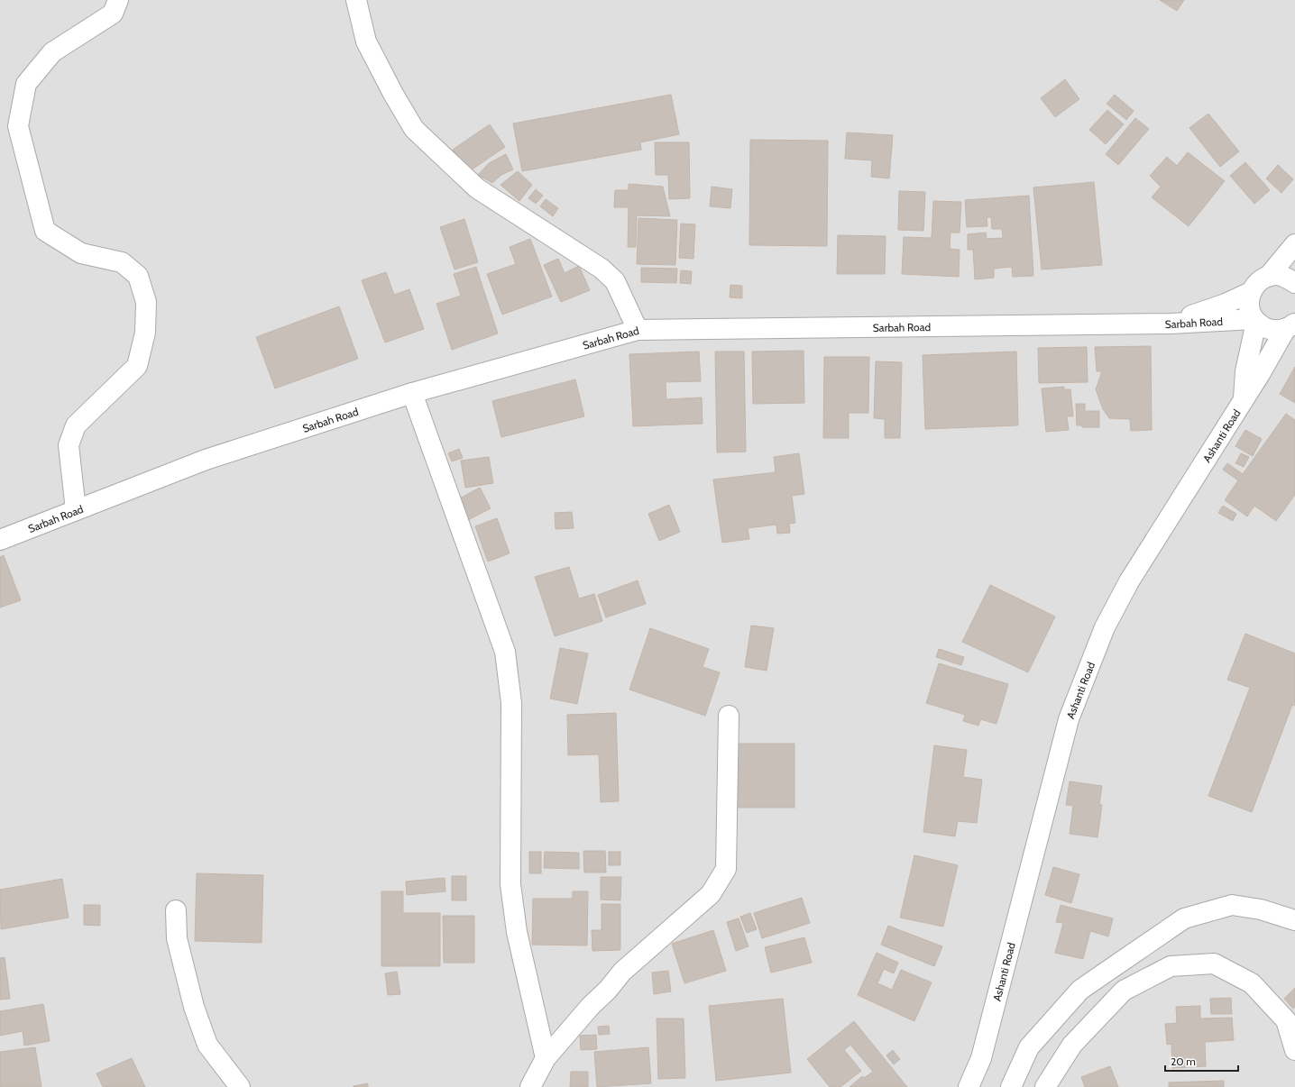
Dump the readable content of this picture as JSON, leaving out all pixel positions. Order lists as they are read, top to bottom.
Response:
{
  "streets": {
    "street": ["Sarbah Road", "Ashanti Road"]
  },
  "crossings": [
    ["Sarbah Road", "Ashanti Road"]
  ],
  "scale_bar": "20 m"
}
